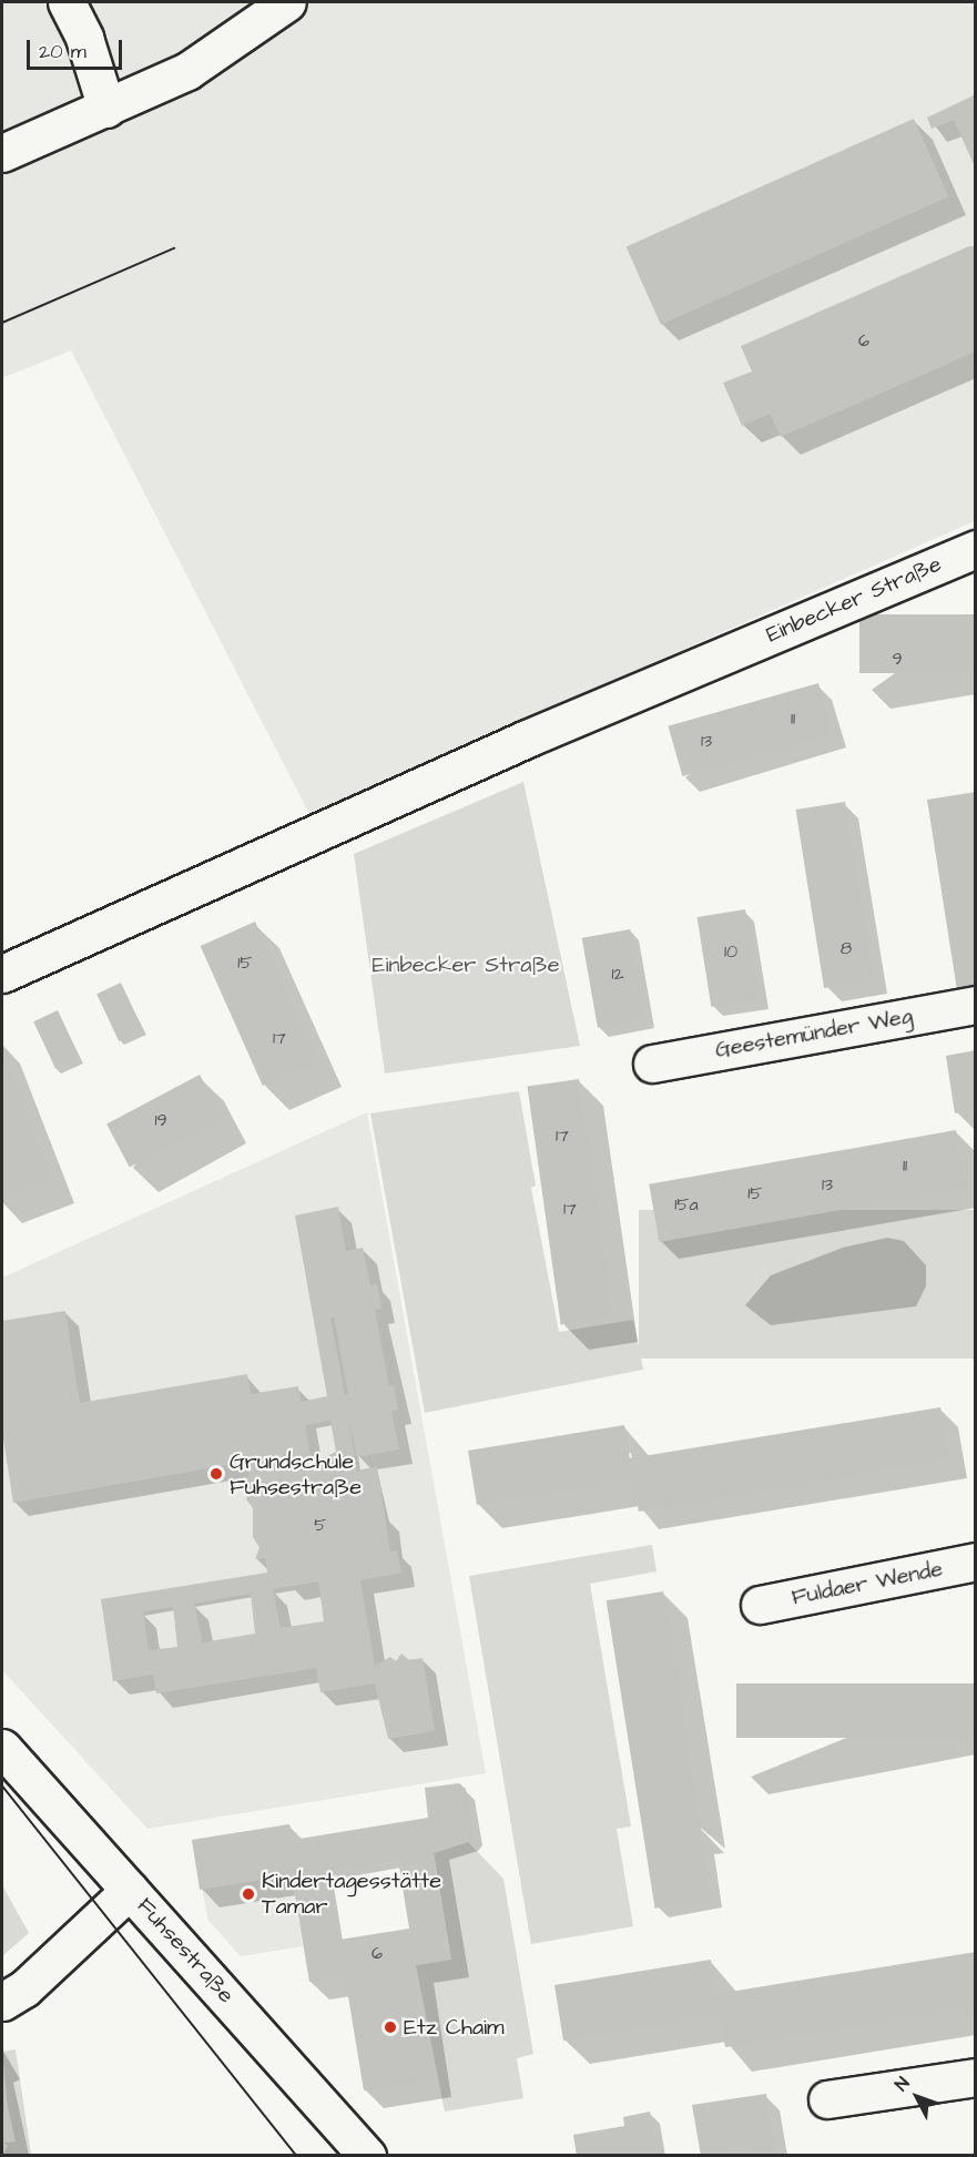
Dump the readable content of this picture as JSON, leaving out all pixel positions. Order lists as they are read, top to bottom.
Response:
{
  "streets": {
    "street": [
      "Einbecker Straße",
      "Geestemünder Weg",
      "Fuldaer Wende",
      "Fuhsestraße"
    ]
  },
  "parks": ["Einbecker Straße"],
  "places": ["Grundschule Fuhsestraße", "Kindertagesstätte Tamar", "Etz Chaim"],
  "house_numbers": [
    "6",
    "9",
    "11",
    "13",
    "8",
    "10",
    "15",
    "12",
    "17",
    "19",
    "17",
    "11",
    "13",
    "15",
    "15a",
    "17",
    "5",
    "6"
  ],
  "scale_bar": "20 m",
  "north": "top left"
}
